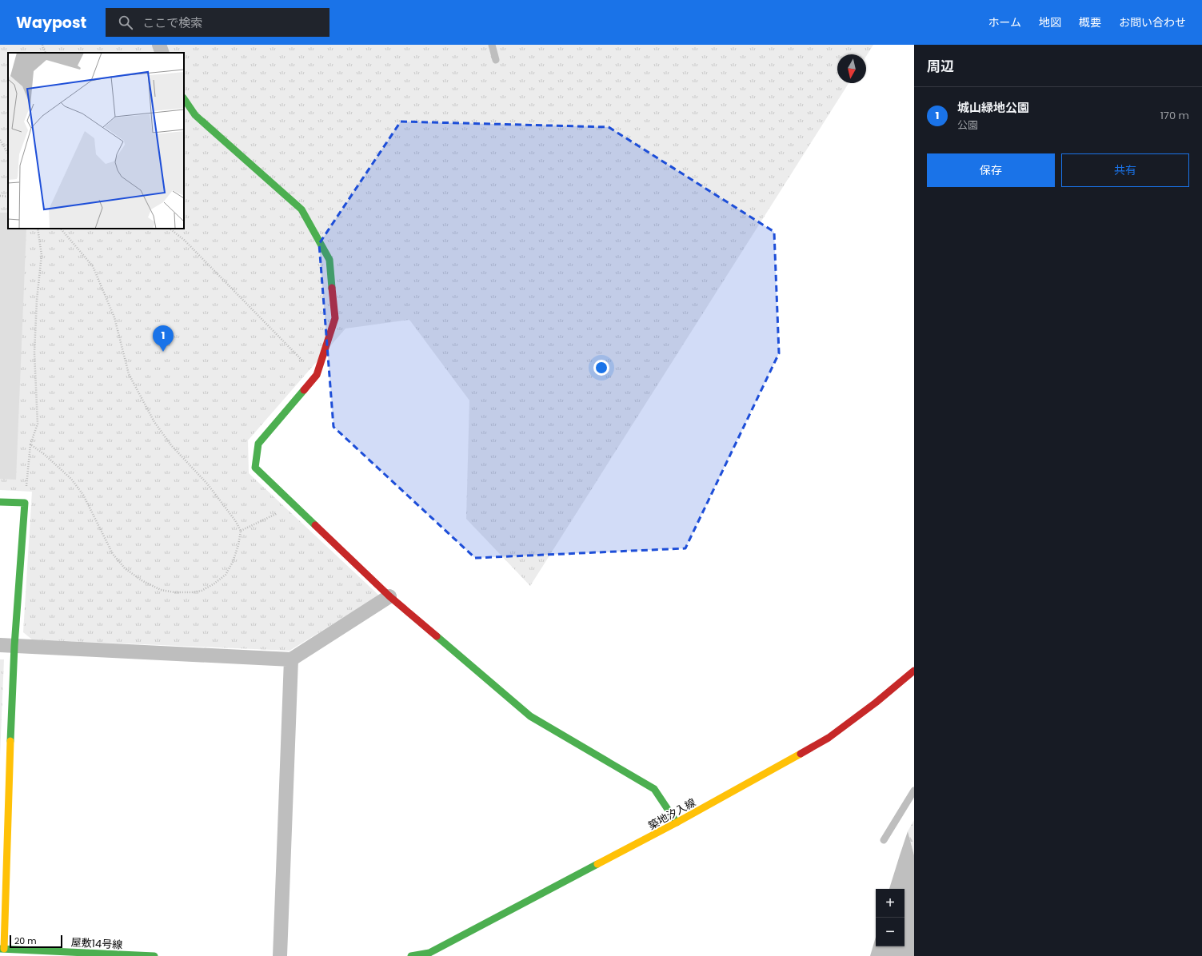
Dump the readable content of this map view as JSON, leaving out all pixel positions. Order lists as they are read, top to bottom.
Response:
{
  "streets": {
    "street": ["築地汐入線", "屋敷14号線"]
  },
  "scale_bar": "20 m",
  "north": "bottom",
  "page": {
    "header": "Waypost",
    "search": "ここで検索",
    "nav": [
      "ホーム",
      "地図",
      "概要",
      "お問い合わせ"
    ],
    "heading": "周辺",
    "list": [
      {
        "mark": "1",
        "name": "城山緑地公園",
        "note": "公園",
        "value": "170 m"
      }
    ],
    "buttons": ["保存", "共有"],
    "pins": "1",
    "map_buttons": ["+", "−"],
    "scale": "20 m"
  }
}
